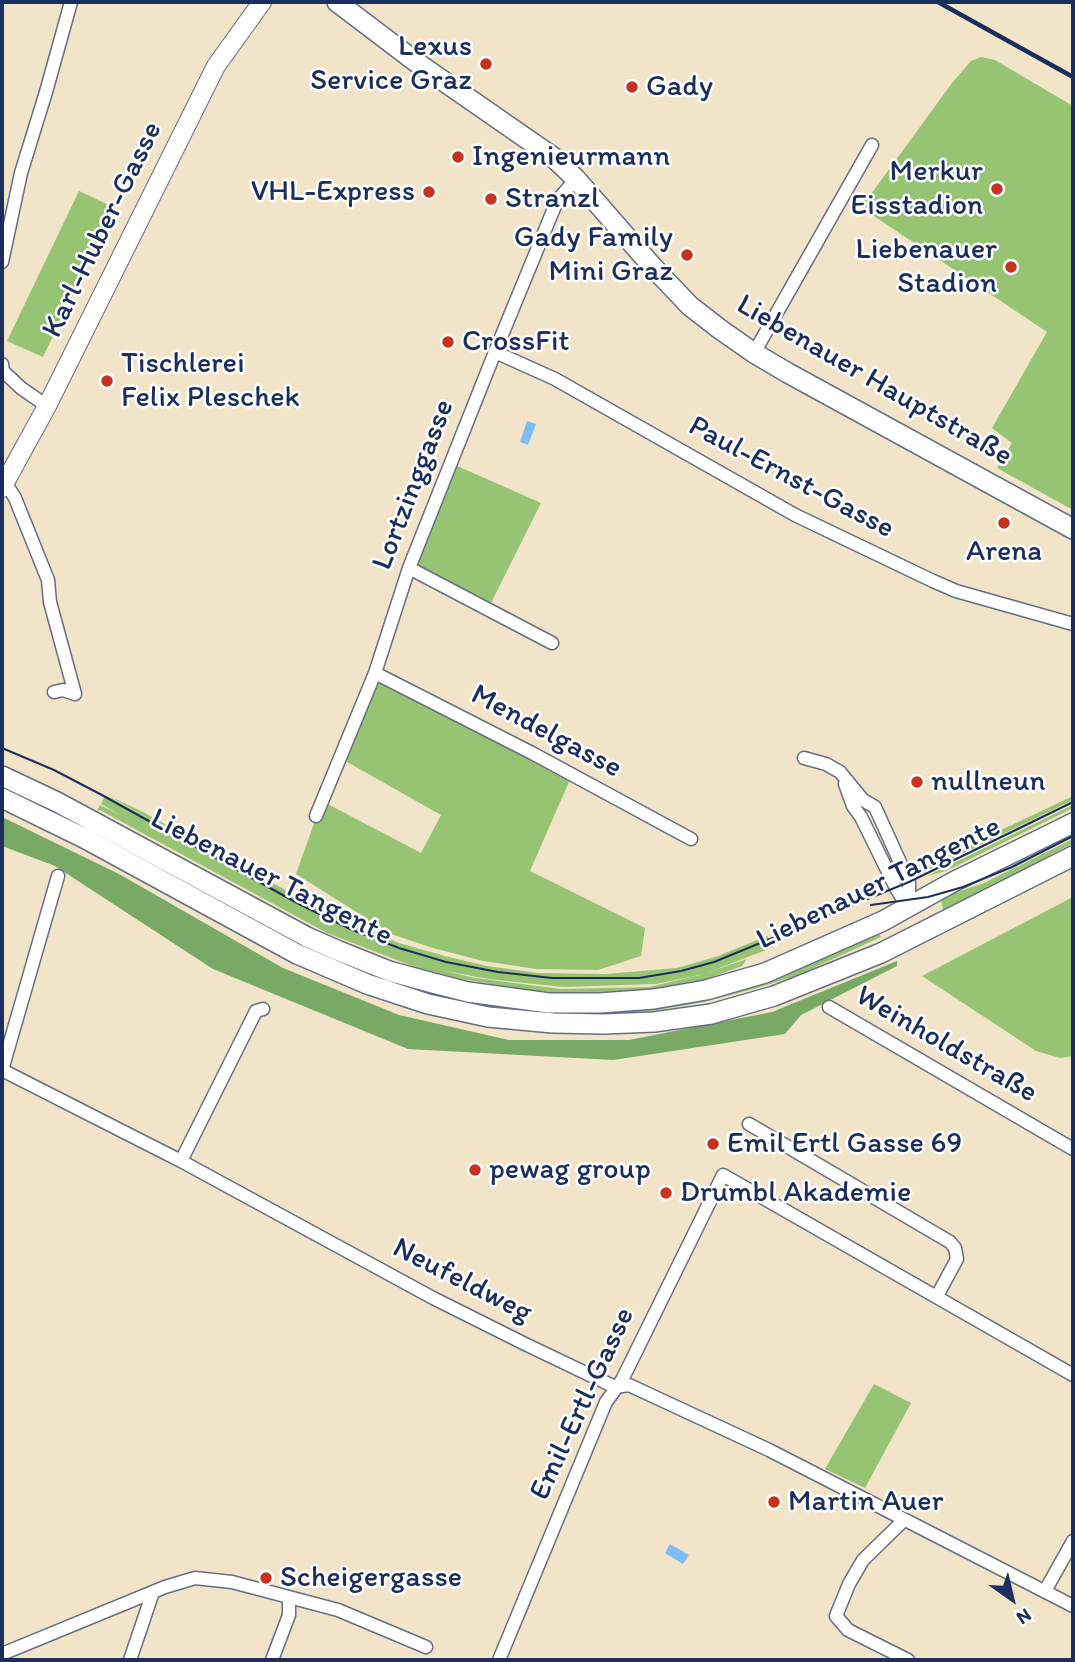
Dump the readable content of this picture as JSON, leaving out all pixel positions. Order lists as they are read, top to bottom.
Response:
{
  "streets": {
    "main road": ["Karl-Huber-Gasse", "Liebenauer Hauptstraße", "Liebenauer Tangente"],
    "street": [
      "Paul-Ernst-Gasse",
      "Lortzinggasse",
      "Mendelgasse",
      "Weinholdstraße",
      "Neufeldweg",
      "Emil-Ertl-Gasse"
    ]
  },
  "crossings": [
    ["Liebenauer Hauptstraße", "Lortzinggasse"],
    ["Paul-Ernst-Gasse", "Lortzinggasse"],
    ["Lortzinggasse", "Mendelgasse"],
    ["Neufeldweg", "Emil-Ertl-Gasse"]
  ],
  "places": [
    "Lexus Service Graz",
    "Gady",
    "Ingenieurmann",
    "Merkur Eisstadion",
    "VHL-Express",
    "Stranzl",
    "Gady Family Mini Graz",
    "Liebenauer Stadion",
    "CrossFit",
    "Tischlerei Felix Pleschek",
    "Arena",
    "nullneun",
    "Emil Ertl Gasse 69",
    "pewag group",
    "Drumbl Akademie",
    "Martin Auer",
    "Scheigergasse"
  ],
  "north": "bottom right"
}
